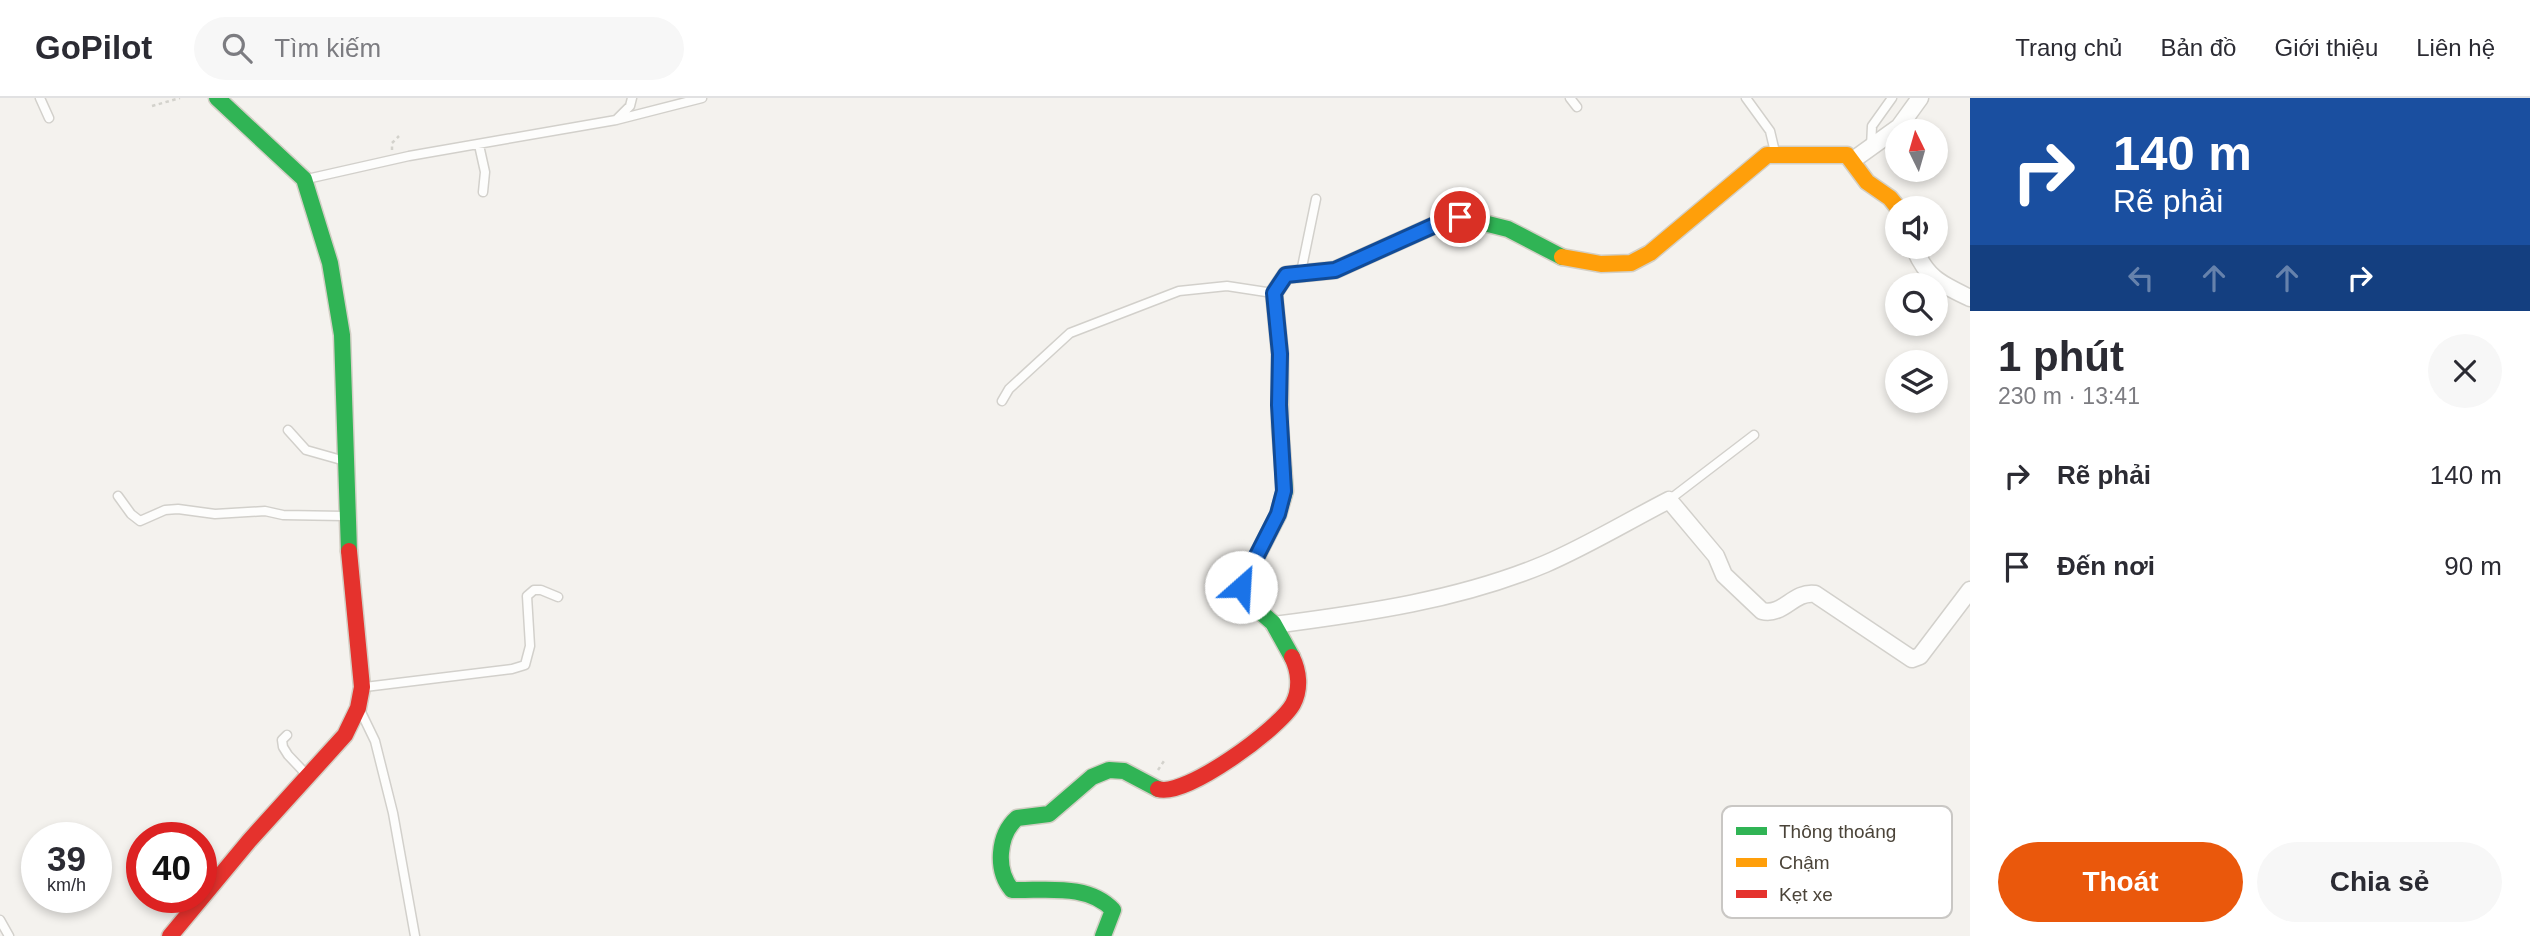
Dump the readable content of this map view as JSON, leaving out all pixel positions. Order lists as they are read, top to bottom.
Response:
{
  "legend": ["Thông thoáng", "Chậm", "Kẹt xe"],
  "north": "top",
  "page": {
    "header": "GoPilot",
    "search": "Tìm kiếm",
    "nav": [
      "Trang chủ",
      "Bản đồ",
      "Giới thiệu",
      "Liên hệ"
    ],
    "turn": ["140 m", "Rẽ phải"],
    "heading": ["1 phút", "230 m · 13:41"],
    "list": [
      {
        "name": "Rẽ phải",
        "value": "140 m"
      },
      {
        "name": "Đến nơi",
        "value": "90 m"
      }
    ],
    "speed": "39 km/h",
    "limit": "40",
    "buttons": ["Thoát", "Chia sẻ"]
  }
}
